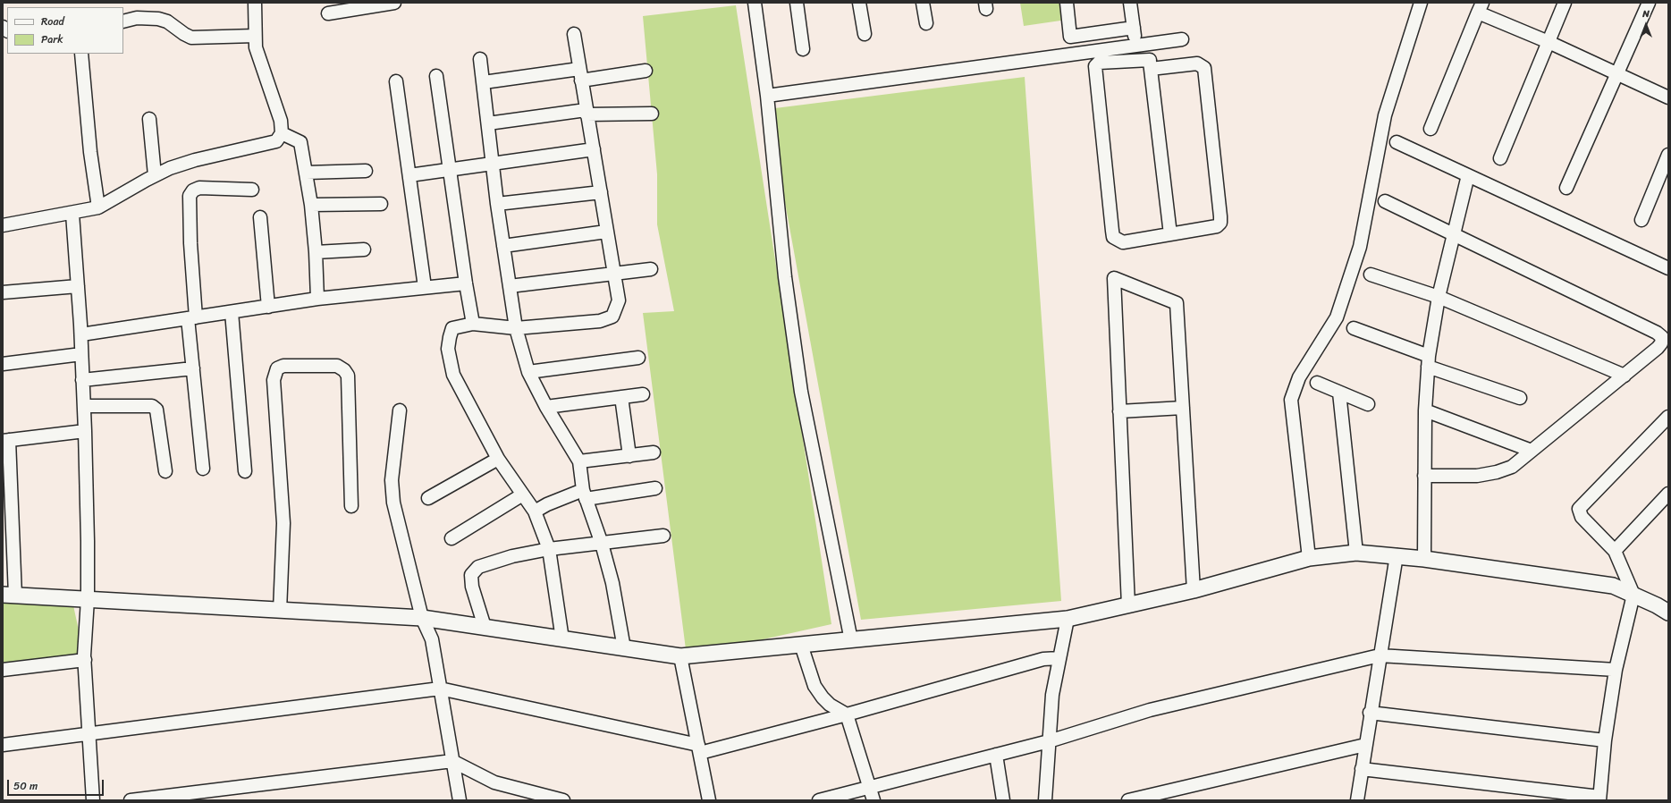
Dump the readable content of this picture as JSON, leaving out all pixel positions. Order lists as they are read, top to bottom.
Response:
{
  "legend": ["Road", "Park"],
  "scale_bar": "50 m",
  "north": "top"
}
